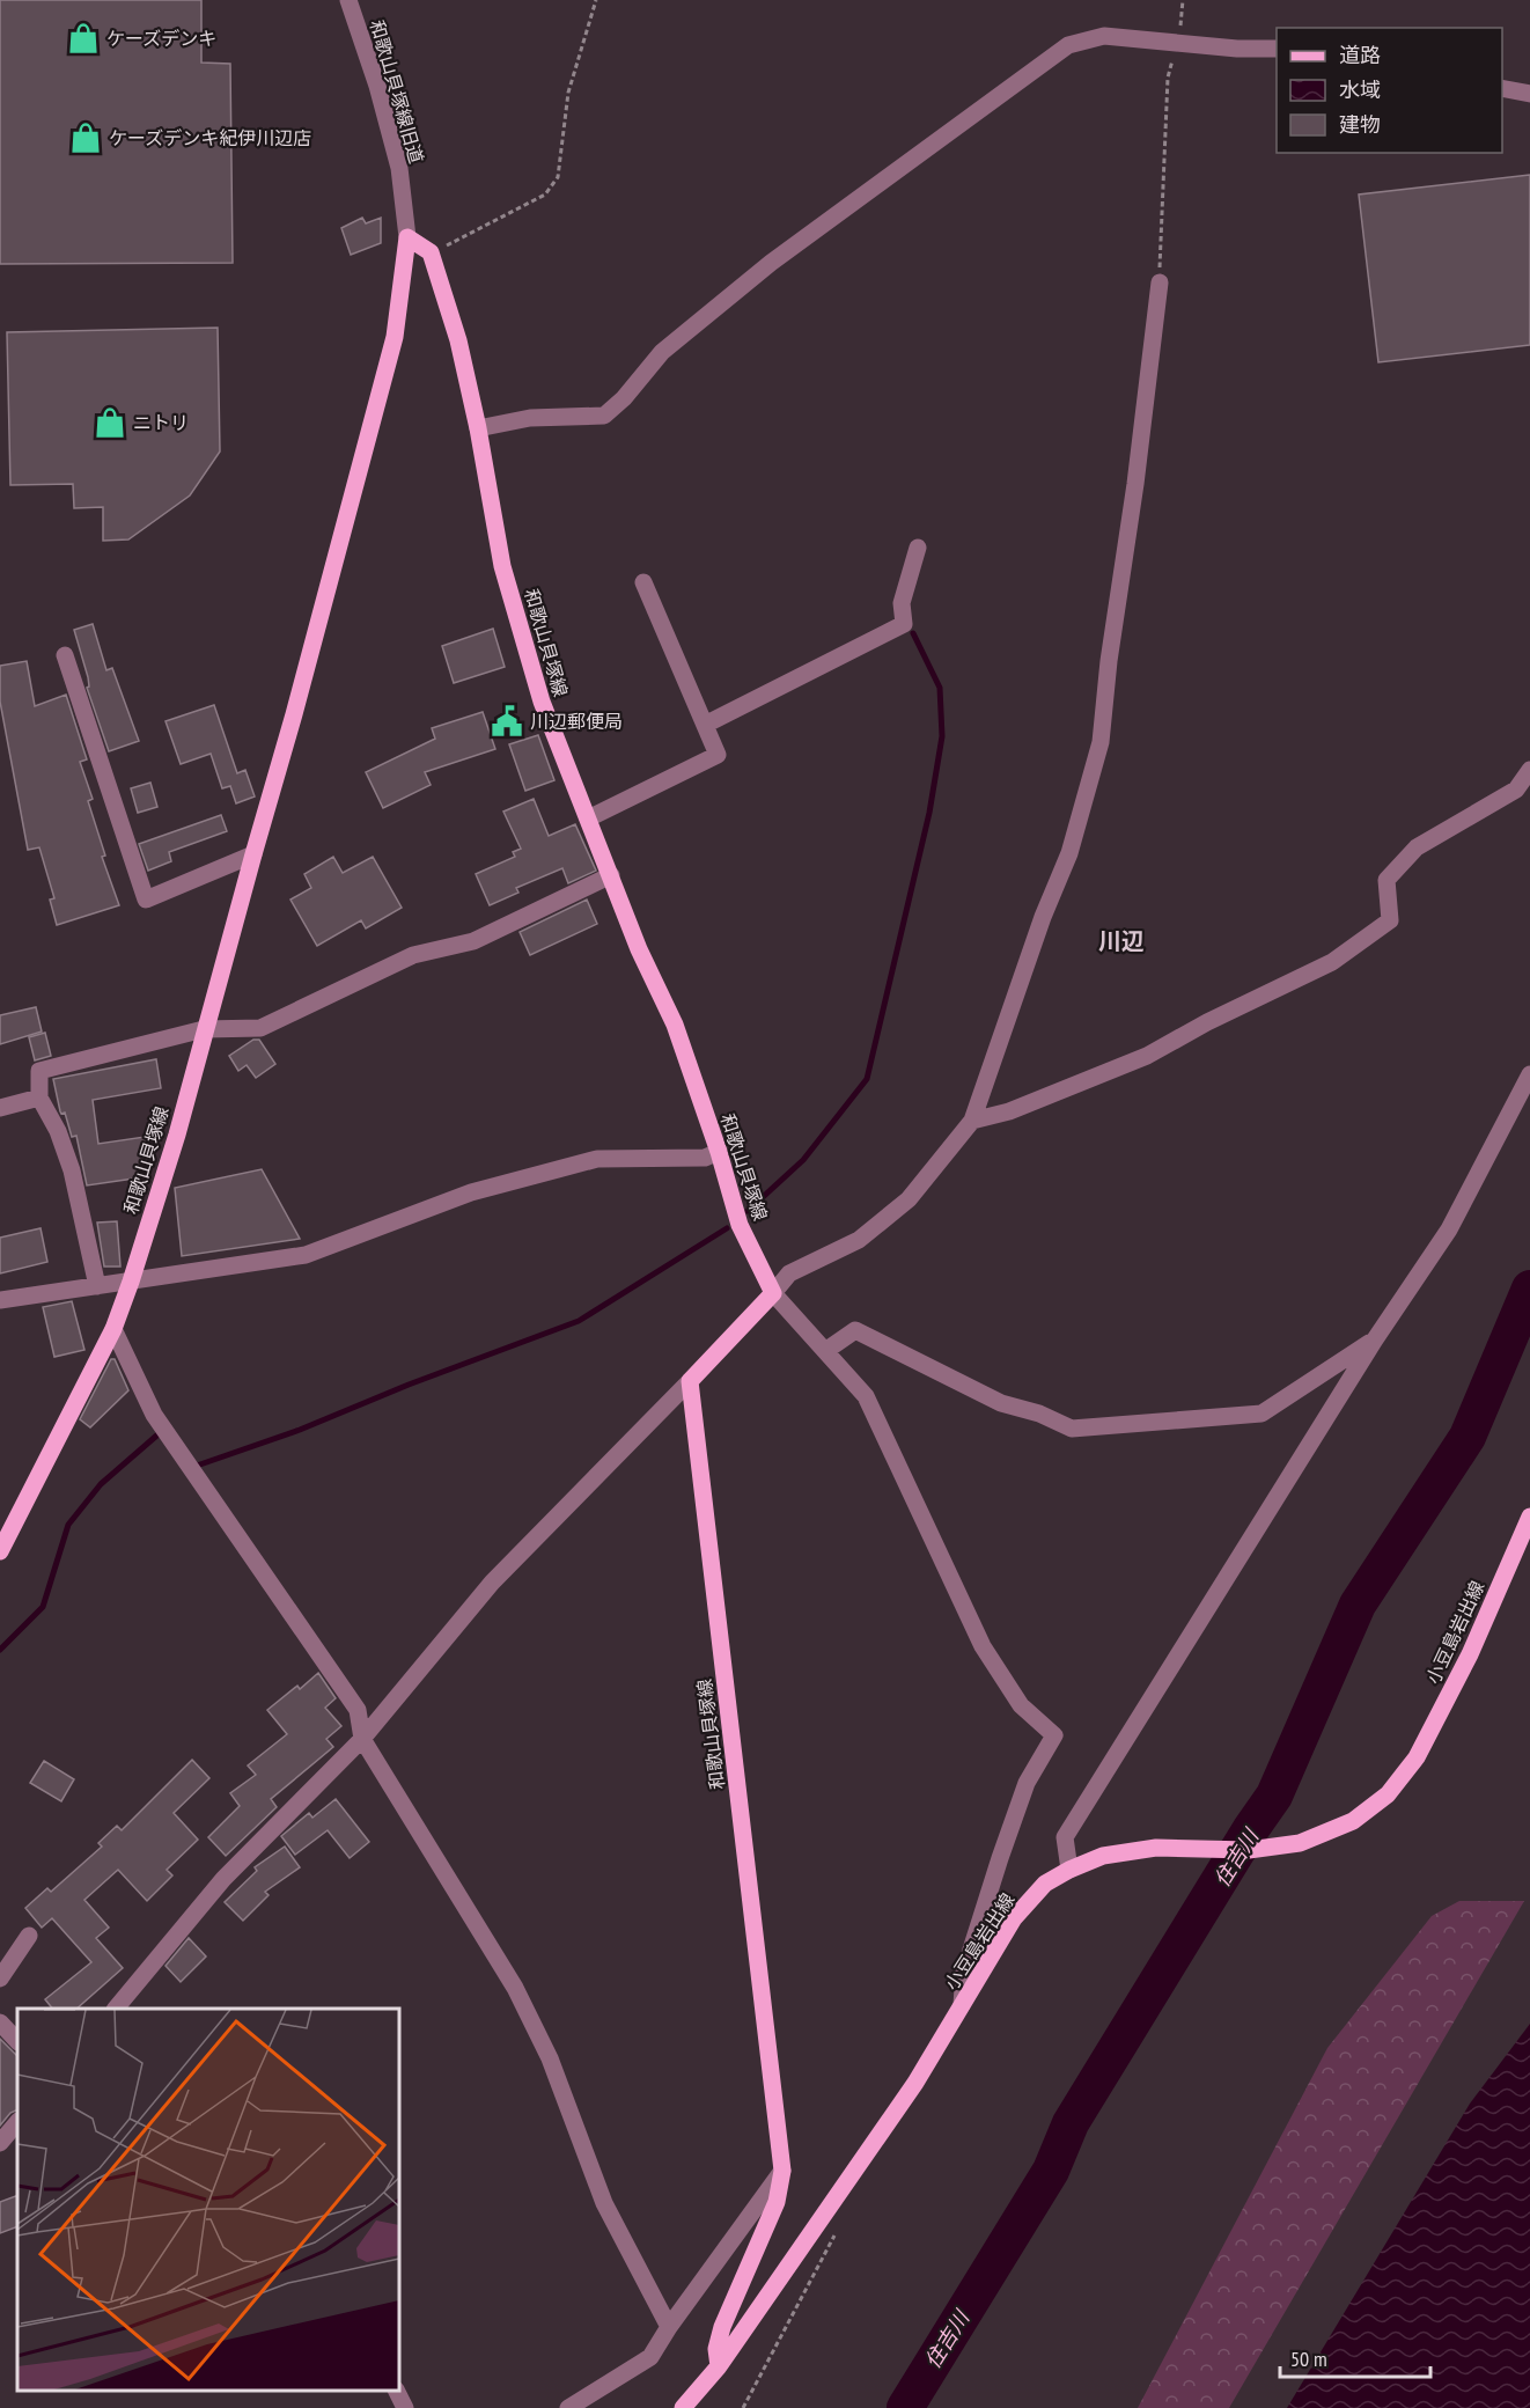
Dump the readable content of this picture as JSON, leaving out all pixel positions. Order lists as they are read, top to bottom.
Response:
{
  "streets": {
    "main road": ["和歌山貝塚線", "小豆島岩出線"],
    "street": ["和歌山貝塚線旧道"]
  },
  "crossings": [
    ["和歌山貝塚線旧道", "和歌山貝塚線"],
    ["和歌山貝塚線", "小豆島岩出線"]
  ],
  "districts": ["川辺"],
  "water": ["住吉川"],
  "places": {
    "shop": ["ケーズデンキ", "ケーズデンキ紀伊川辺店", "ニトリ"],
    "public building": ["川辺郵便局"]
  },
  "legend": ["道路", "水域", "建物"],
  "scale_bar": "50 m"
}
